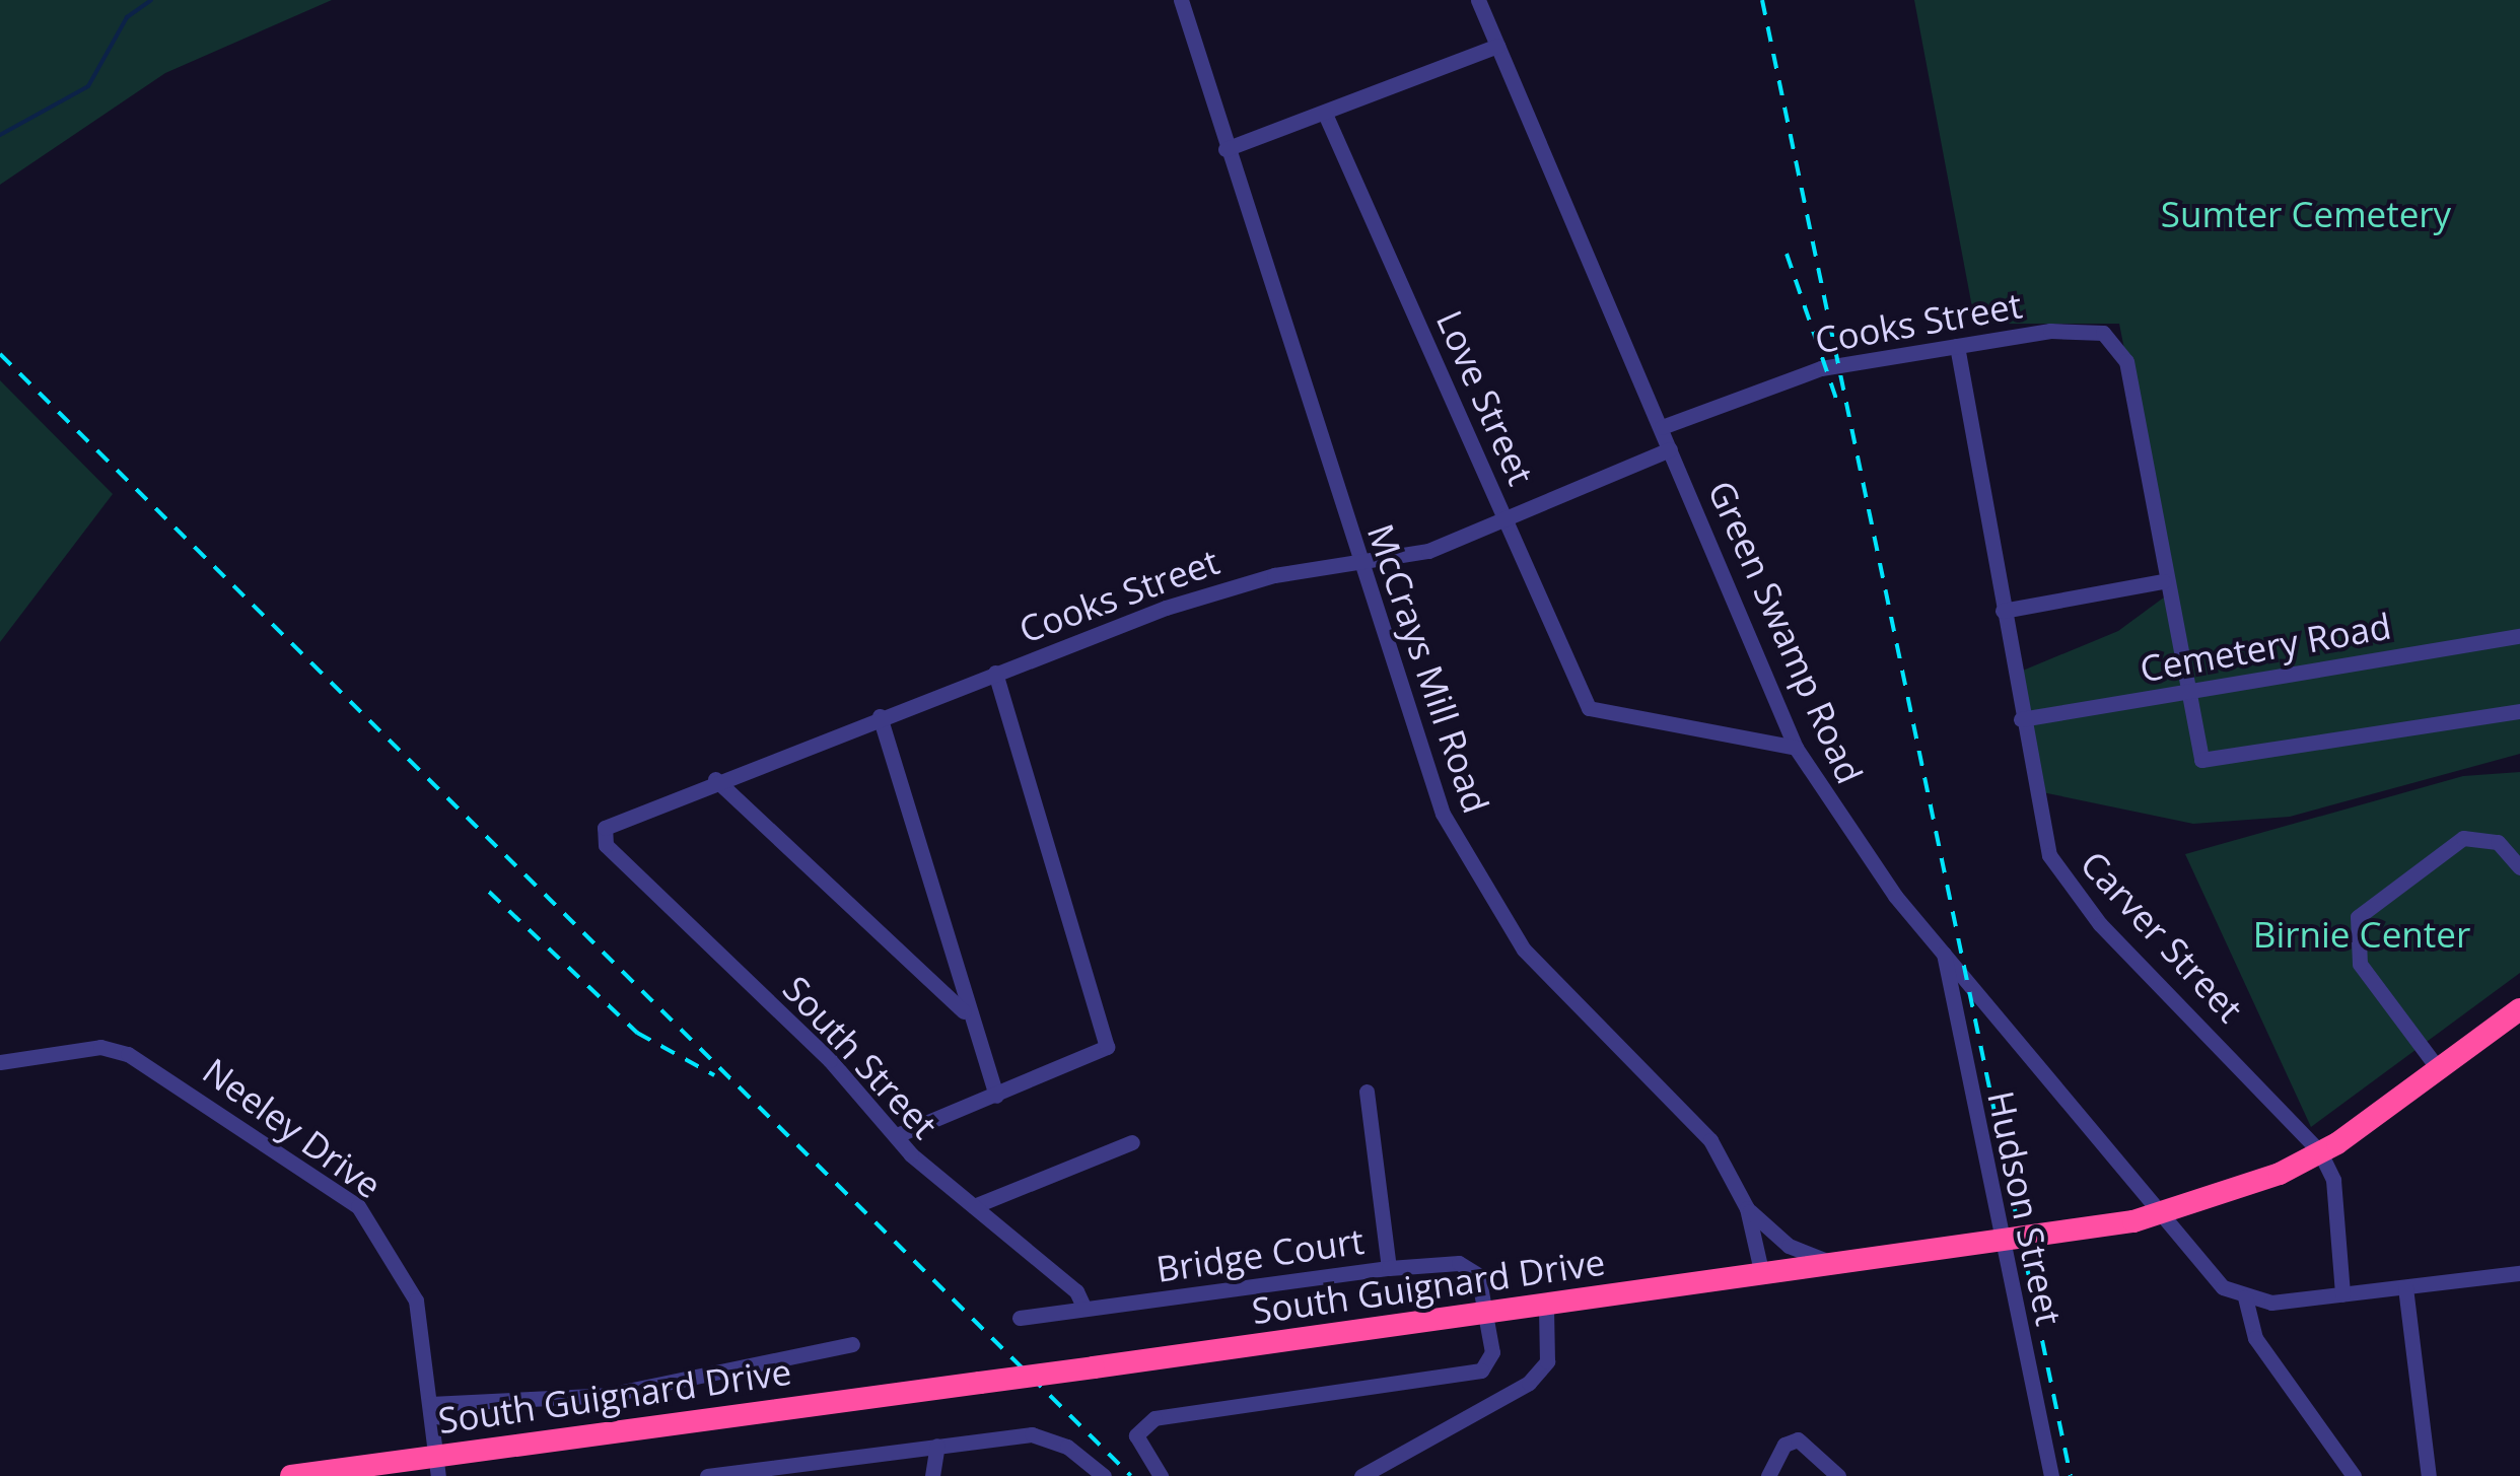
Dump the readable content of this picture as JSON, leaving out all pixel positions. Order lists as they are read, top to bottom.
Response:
{
  "streets": {
    "highway": ["South Guignard Drive"],
    "street": [
      "Cooks Street",
      "Love Street",
      "Green Swamp Road",
      "Cemetery Road",
      "McCrays Mill Road",
      "Carver Street",
      "South Street",
      "Neeley Drive",
      "Hudson Street",
      "Bridge Court"
    ]
  },
  "crossings": [
    ["Cooks Street", "Love Street"],
    ["Cooks Street", "Green Swamp Road"],
    ["Cooks Street", "McCrays Mill Road"],
    ["Cooks Street", "Carver Street"],
    ["Cooks Street", "South Street"],
    ["Love Street", "Green Swamp Road"],
    ["Green Swamp Road", "Hudson Street"],
    ["Green Swamp Road", "South Guignard Drive"],
    ["Cemetery Road", "Carver Street"],
    ["McCrays Mill Road", "South Guignard Drive"],
    ["Carver Street", "South Guignard Drive"],
    ["South Street", "Bridge Court"],
    ["Neeley Drive", "South Guignard Drive"],
    ["Hudson Street", "South Guignard Drive"]
  ],
  "parks": ["Sumter Cemetery", "Birnie Center"]
}
